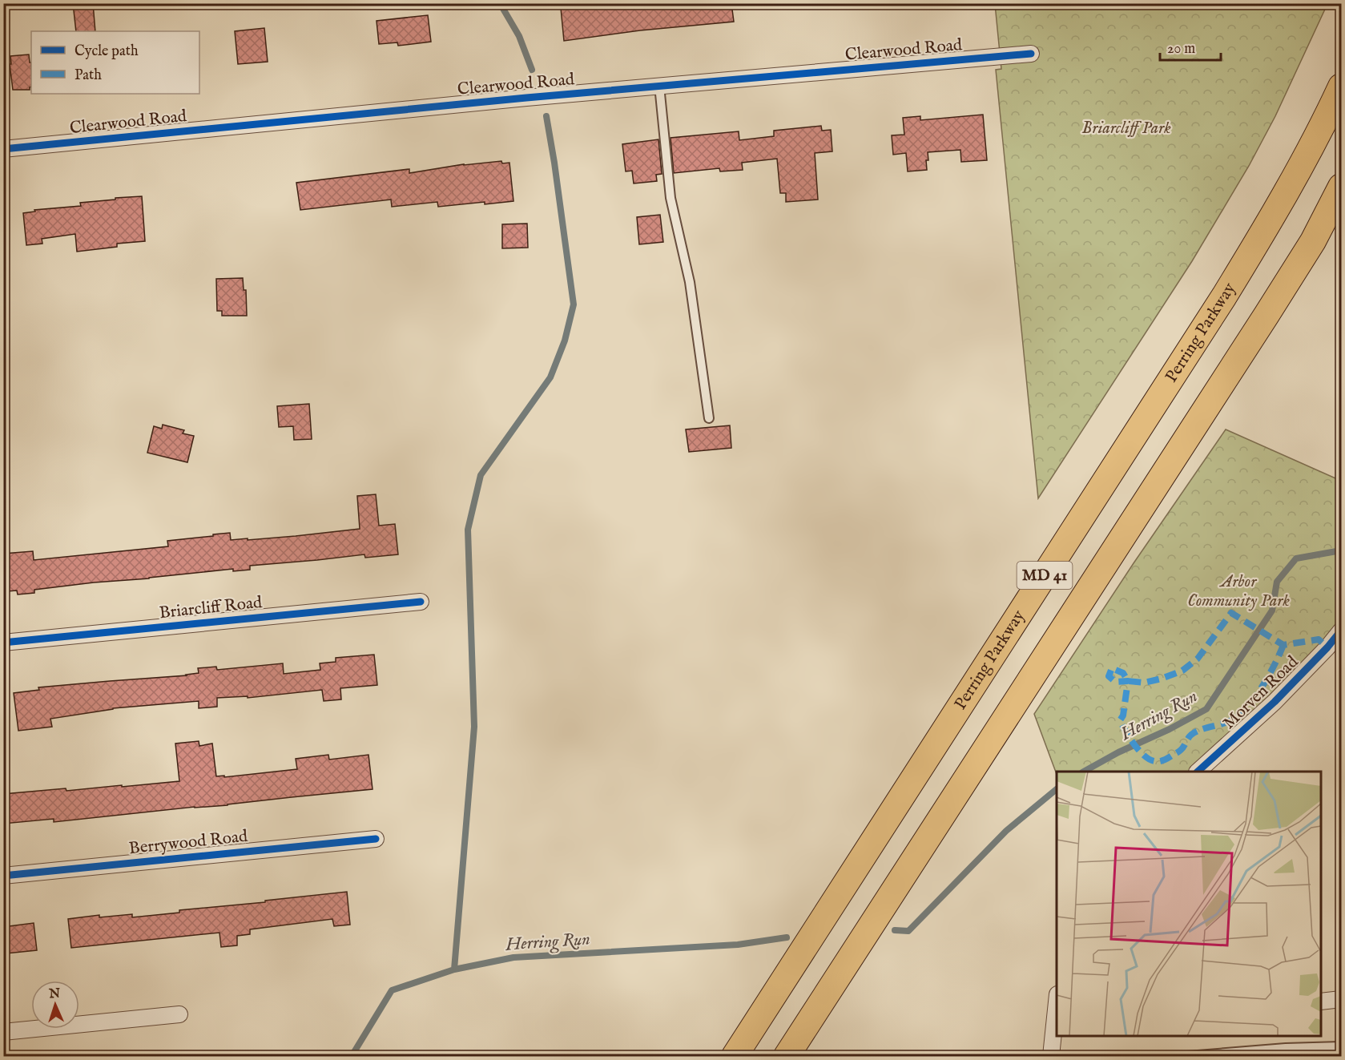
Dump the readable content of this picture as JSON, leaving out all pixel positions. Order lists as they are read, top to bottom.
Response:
{
  "streets": {
    "main road": ["Perring Parkway", "MD 41"],
    "street": [
      "Clearwood Road",
      "Briarcliff Road",
      "Morven Road",
      "Berrywood Road"
    ]
  },
  "water": ["Herring Run"],
  "parks": ["Briarcliff Park", "Arbor Community Park"],
  "legend": ["Cycle path", "Path"],
  "scale_bar": "20 m",
  "north": "top"
}
